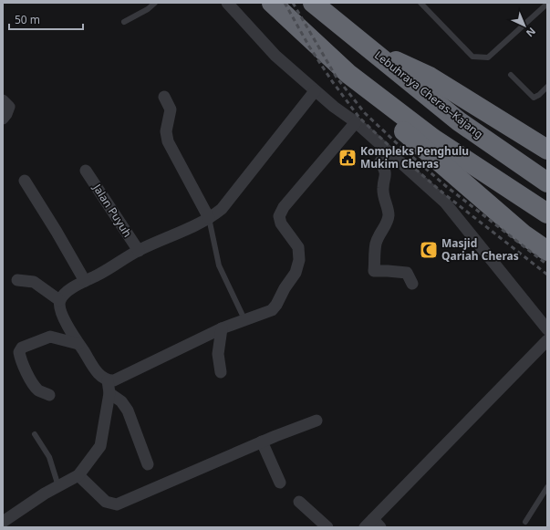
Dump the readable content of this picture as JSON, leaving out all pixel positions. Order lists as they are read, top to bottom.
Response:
{
  "streets": {
    "highway": ["Lebuhraya Cheras–Kajang"],
    "street": ["Jalan Puyuh"]
  },
  "places": {
    "public building": ["Kompleks Penghulu Mukim Cheras"],
    "mosque": ["Masjid Qariah Cheras"]
  },
  "scale_bar": "50 m",
  "north": "bottom right"
}
